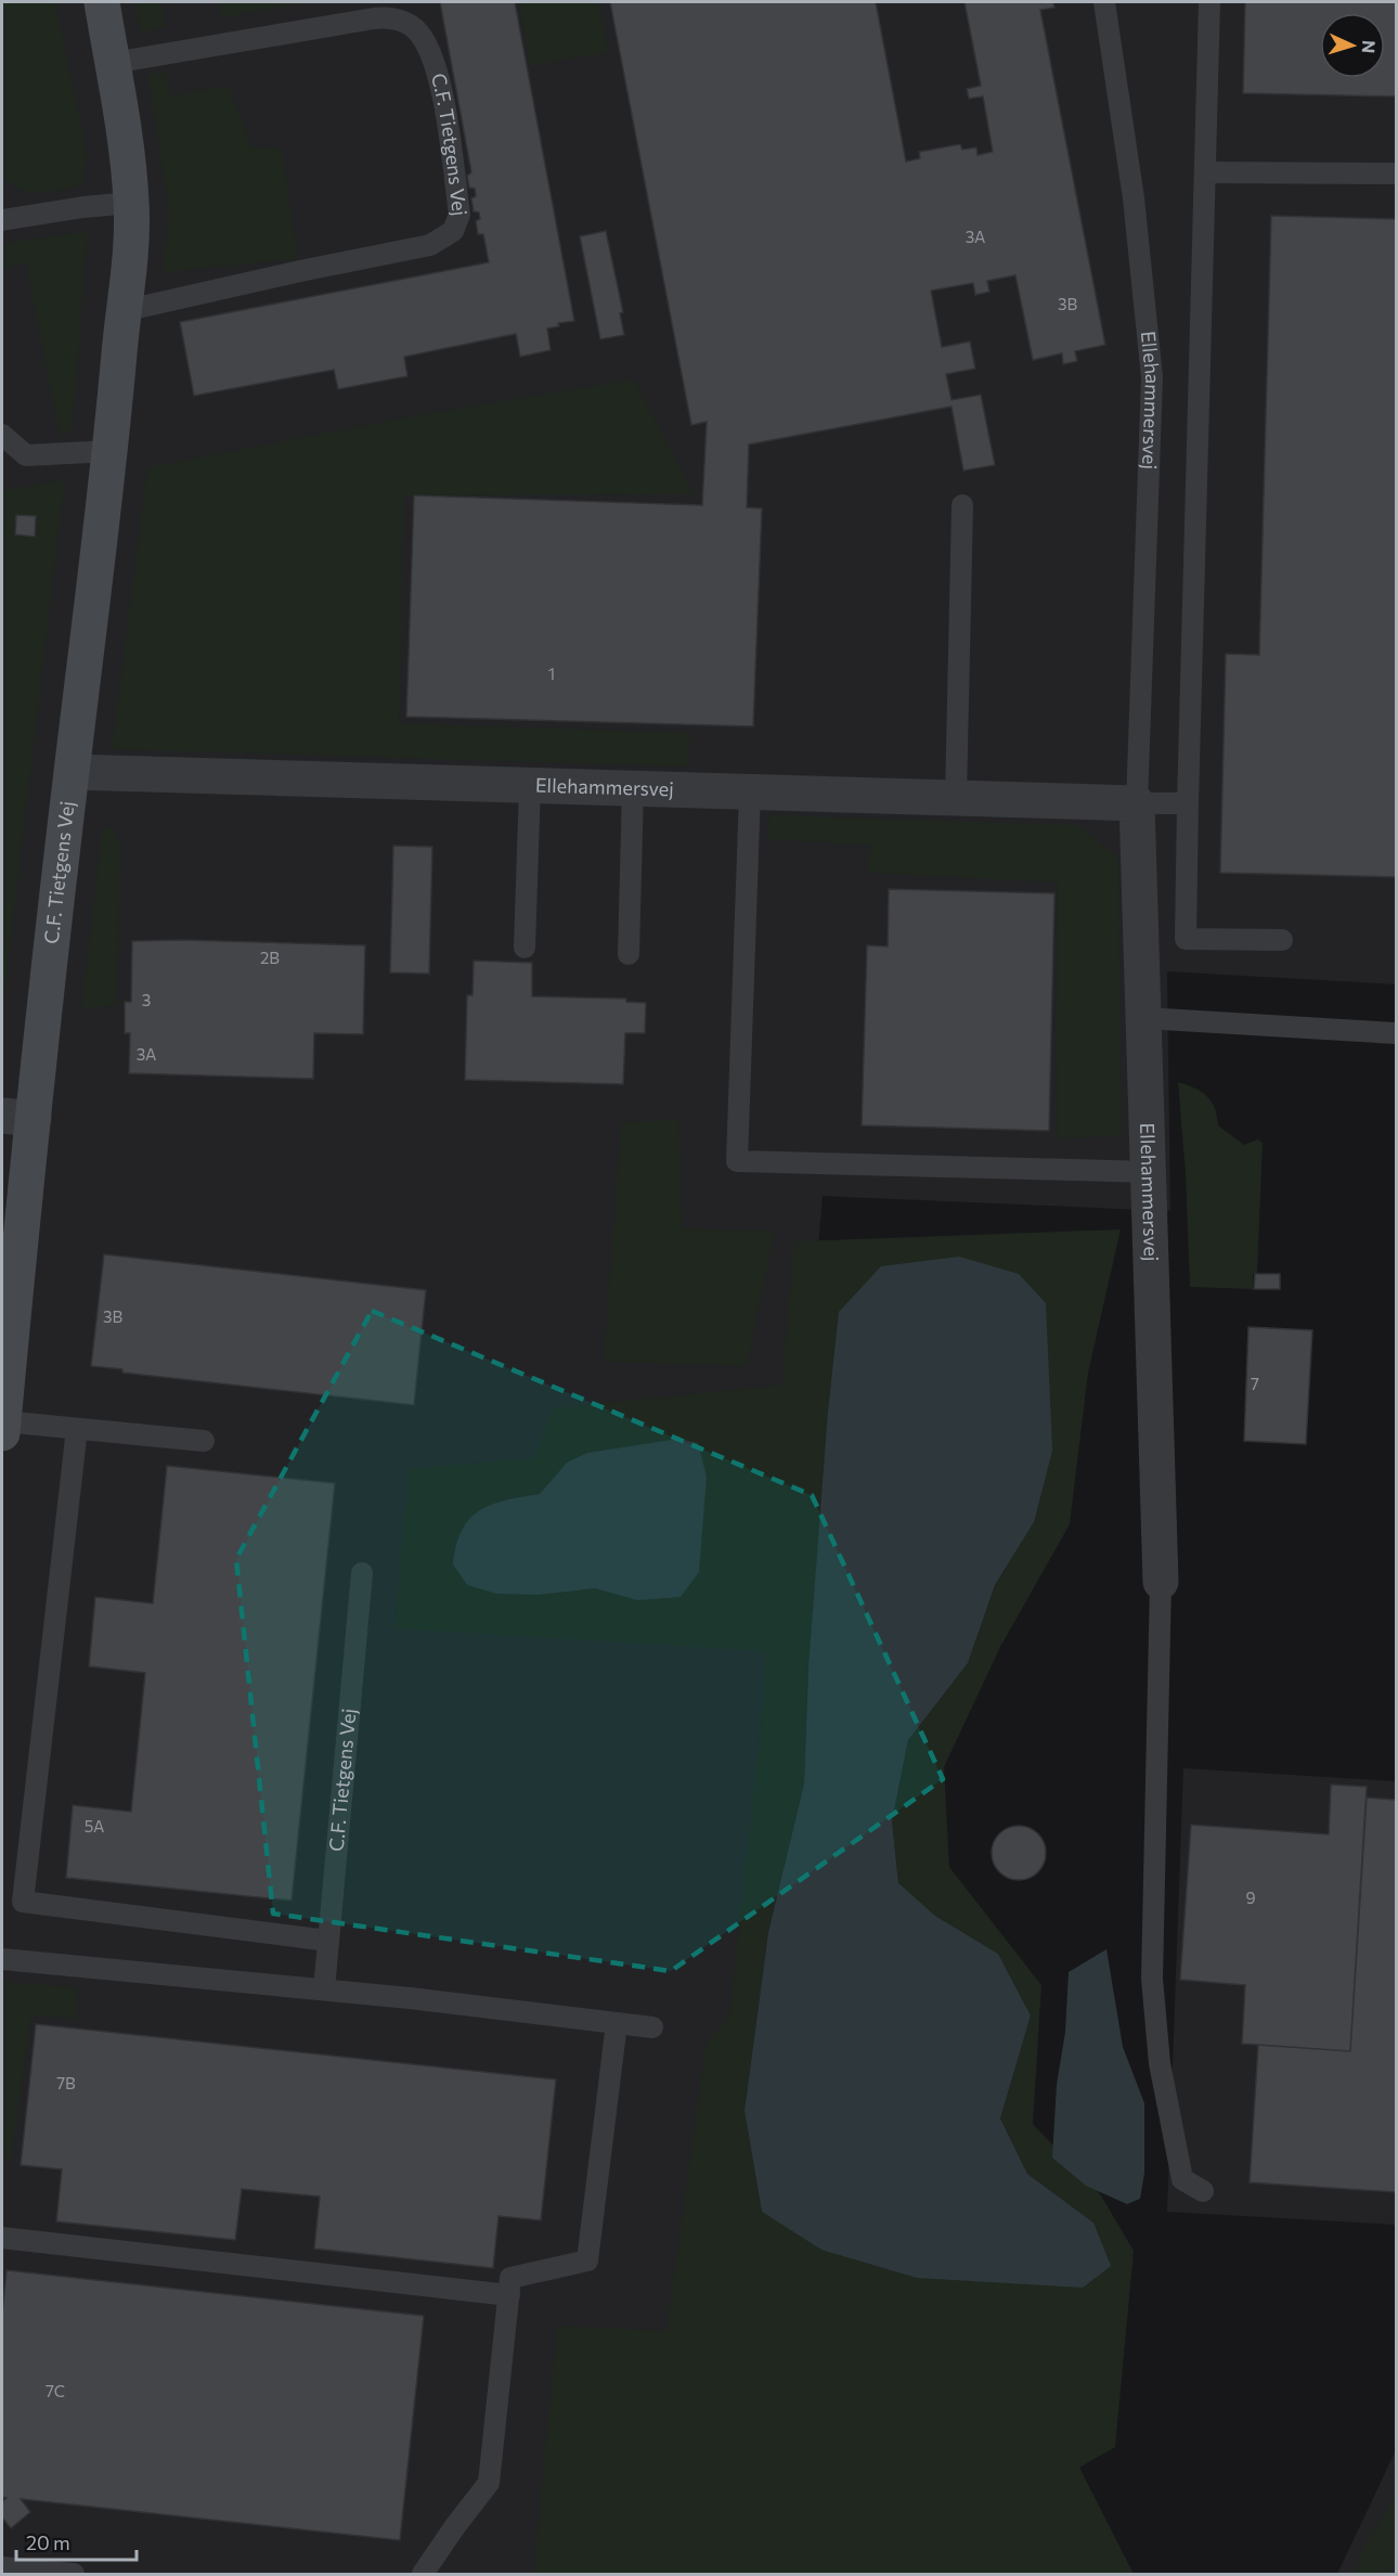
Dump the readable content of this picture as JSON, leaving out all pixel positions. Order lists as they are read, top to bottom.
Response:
{
  "streets": {
    "street": ["C.F. Tietgens Vej", "Ellehammersvej"]
  },
  "crossings": [
    ["C.F. Tietgens Vej", "Ellehammersvej"]
  ],
  "house_numbers": [
    "3A",
    "3B",
    "1",
    "2B",
    "3",
    "3A",
    "3B",
    "7",
    "5A",
    "9",
    "7B",
    "7C"
  ],
  "scale_bar": "20 m",
  "north": "right"
}
